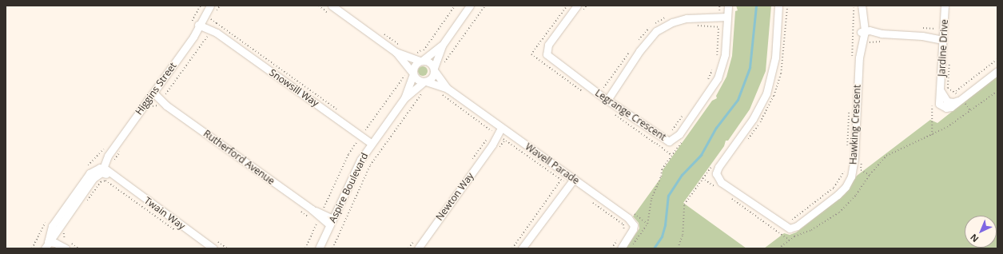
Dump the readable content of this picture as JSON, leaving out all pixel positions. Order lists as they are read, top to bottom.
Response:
{
  "streets": {
    "street": [
      "Jardine Drive",
      "Snowsill Way",
      "Higgins Street",
      "Legrange Crescent",
      "Hawking Crescent",
      "Rutherford Avenue",
      "Wavell Parade",
      "Aspire Boulevard",
      "Newton Way",
      "Twain Way"
    ]
  },
  "crossings": [
    ["Snowsill Way", "Higgins Street"],
    ["Snowsill Way", "Aspire Boulevard"],
    ["Higgins Street", "Rutherford Avenue"],
    ["Higgins Street", "Twain Way"],
    ["Rutherford Avenue", "Aspire Boulevard"],
    ["Wavell Parade", "Aspire Boulevard"],
    ["Wavell Parade", "Newton Way"]
  ],
  "north": "bottom left"
}
